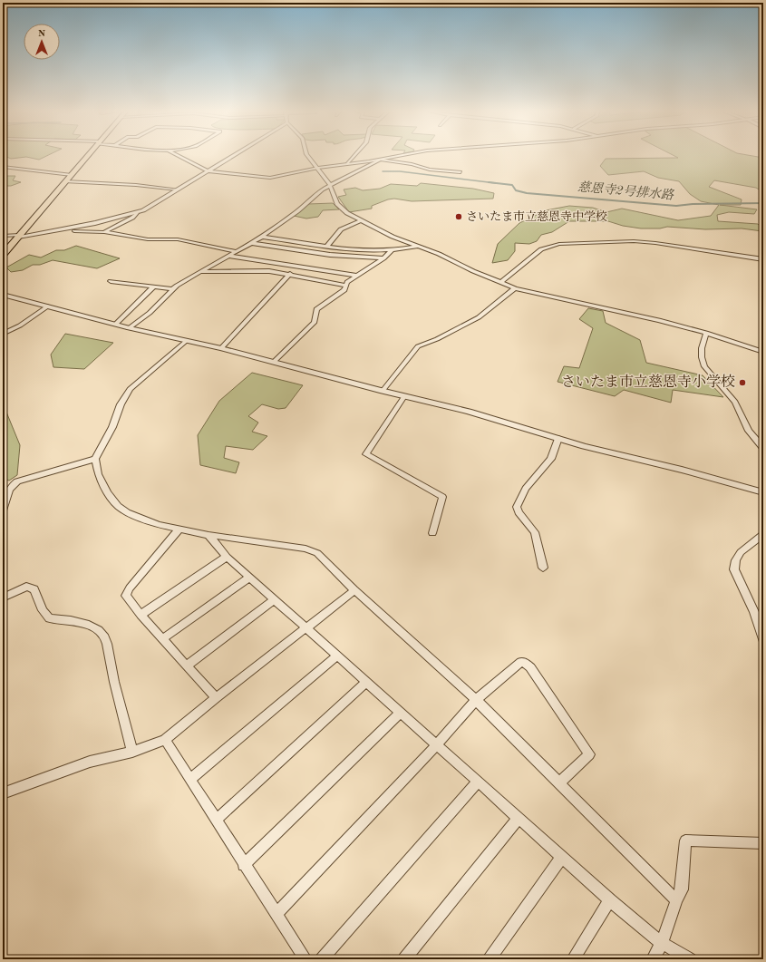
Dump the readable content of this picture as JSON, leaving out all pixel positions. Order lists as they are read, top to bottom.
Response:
{
  "water": ["慈恩寺2号排水路"],
  "places": ["さいたま市立慈恩寺中学校", "さいたま市立慈恩寺小学校"],
  "north": "top"
}
